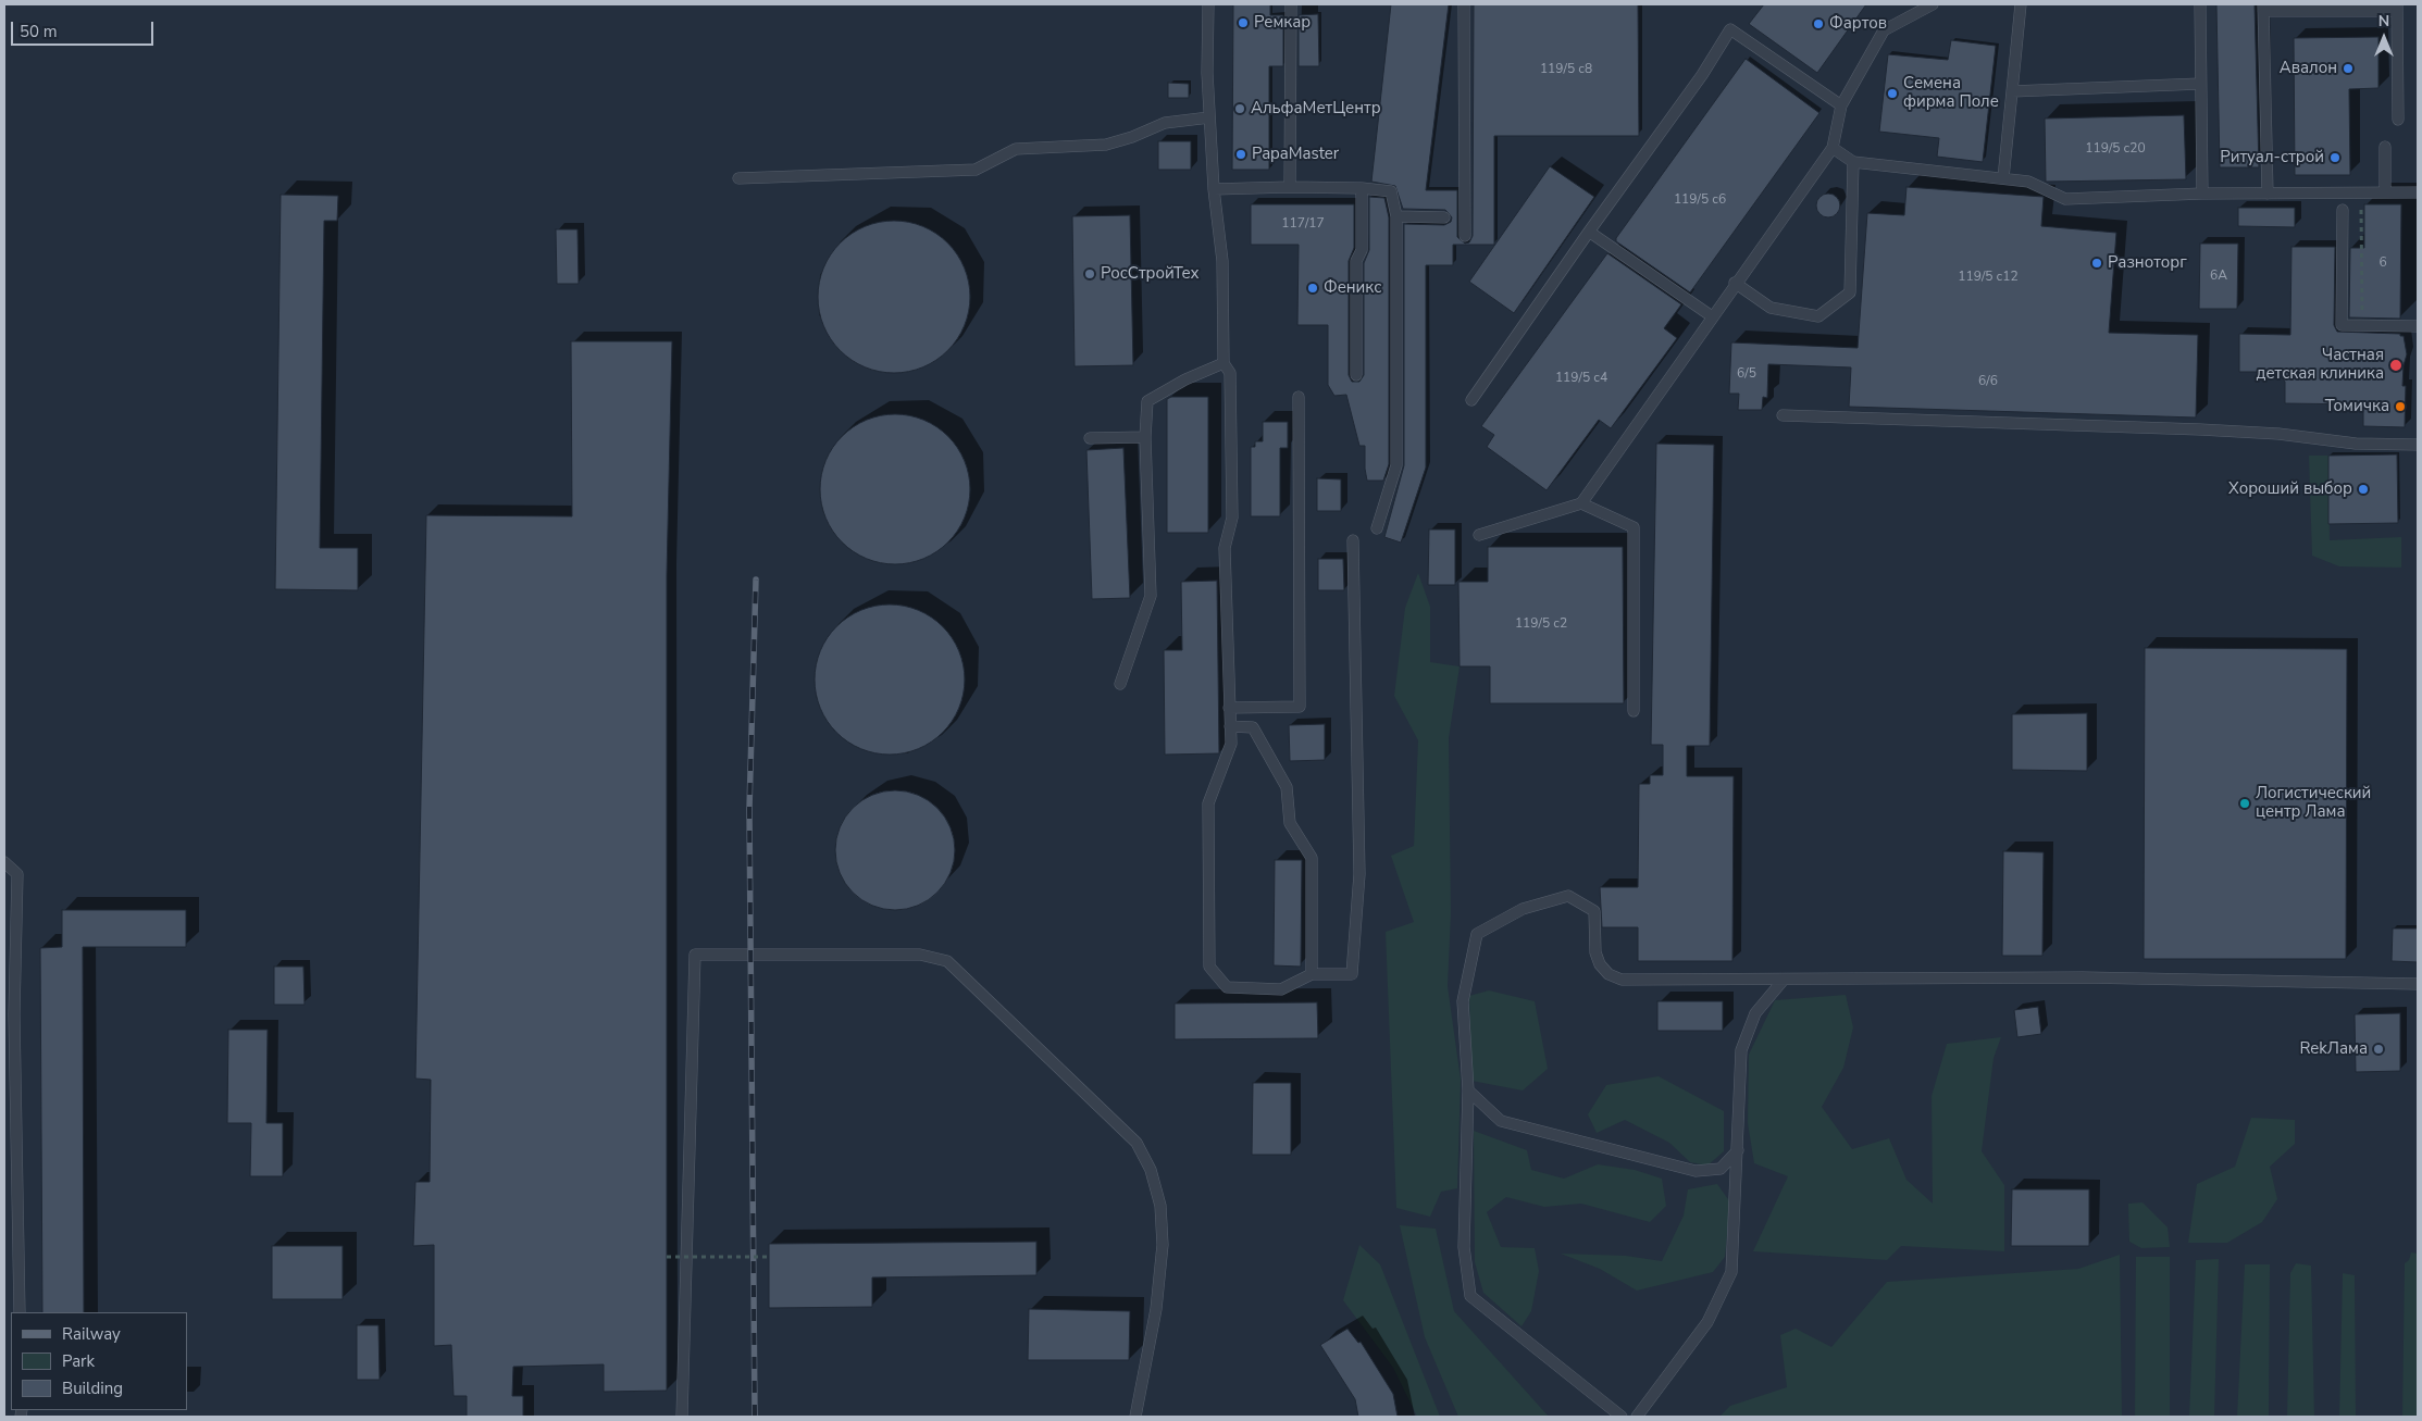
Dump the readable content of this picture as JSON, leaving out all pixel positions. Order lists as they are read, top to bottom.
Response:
{
  "places": [
    "Ремкар",
    "Фартов",
    "Авалон",
    "Семена фирма Поле",
    "АльфаМетЦентр",
    "PapaMaster",
    "Ритуал-строй",
    "Разноторг",
    "РосСтройТех",
    "Феникс",
    "Частная детская клиника",
    "Томичка",
    "Хороший выбор",
    "Логистический центр Лама",
    "RekЛама"
  ],
  "house_numbers": [
    "119/5 с8",
    "119/5 с20",
    "119/5 с6",
    "117/17",
    "6",
    "6А",
    "119/5 с12",
    "6/5",
    "119/5 с4",
    "6/6",
    "119/5 с2"
  ],
  "legend": ["Railway", "Park", "Building"],
  "scale_bar": "50 m",
  "north": "top"
}
